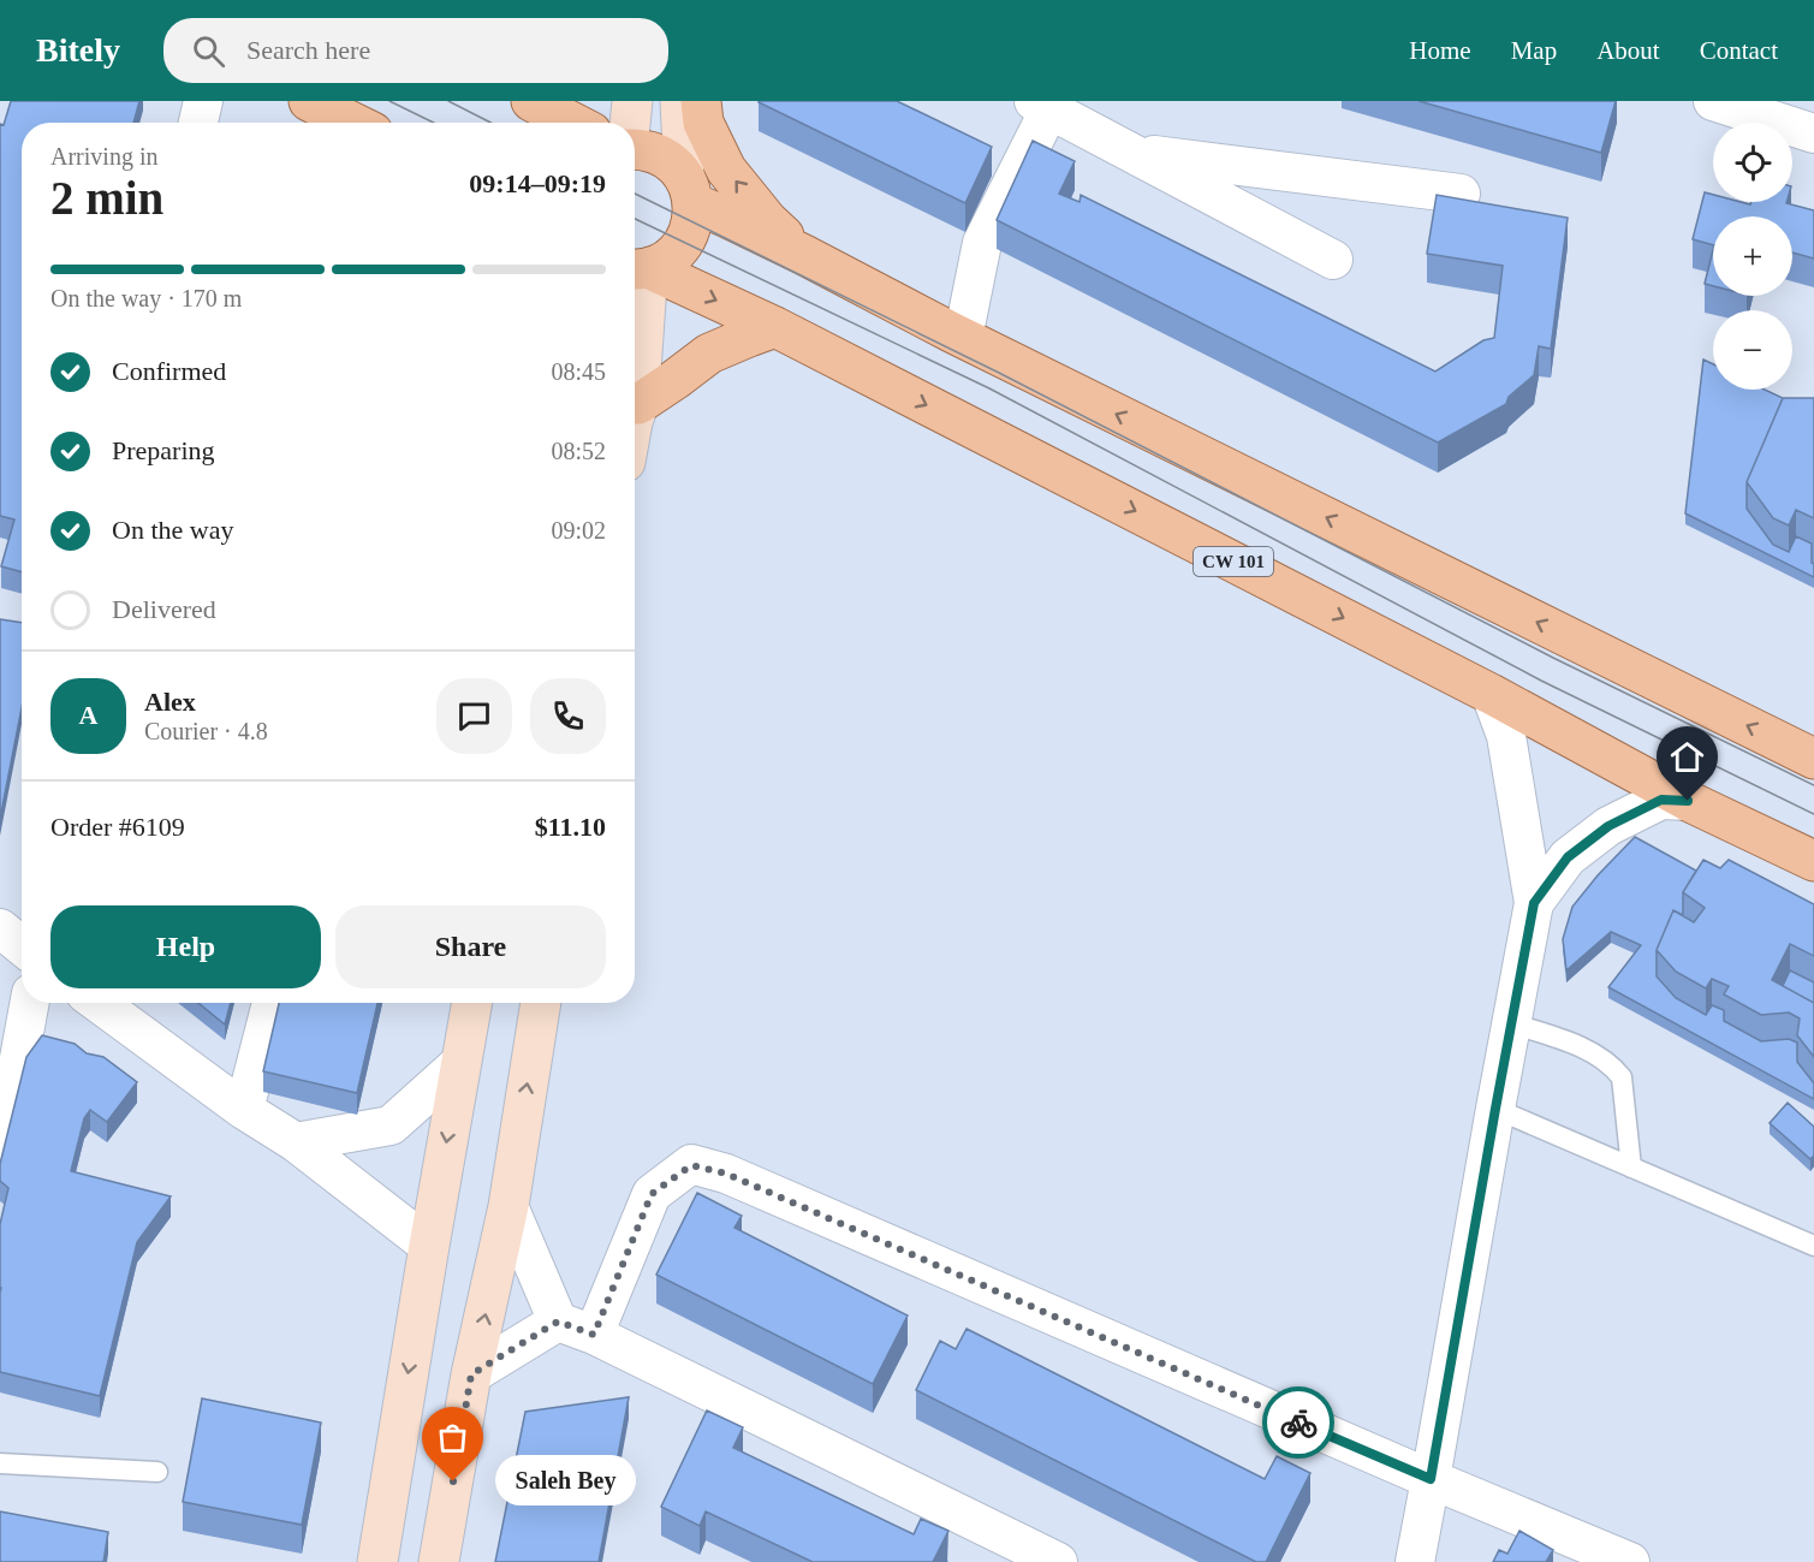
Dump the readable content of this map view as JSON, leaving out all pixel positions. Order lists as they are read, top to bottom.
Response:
{
  "streets": {
    "main road": ["CW 101"]
  },
  "places": ["Saleh Bey"],
  "page": {
    "header": "Bitely",
    "search": "Search here",
    "nav": [
      "Home",
      "Map",
      "About",
      "Contact"
    ],
    "map_buttons": ["+", "−"],
    "heading": ["2 min", "Arriving in", "09:14–09:19"],
    "panel": [
      "Alex",
      "Courier · 4.8",
      "Order #6109",
      "$11.10"
    ],
    "bar": "On the way · 170 m",
    "list": [
      ["Confirmed", "08:45"],
      ["Preparing", "08:52"],
      ["On the way", "09:02"],
      "Delivered"
    ],
    "round": "A",
    "buttons": ["Help", "Share"],
    "bubble": "Saleh Bey"
  }
}
